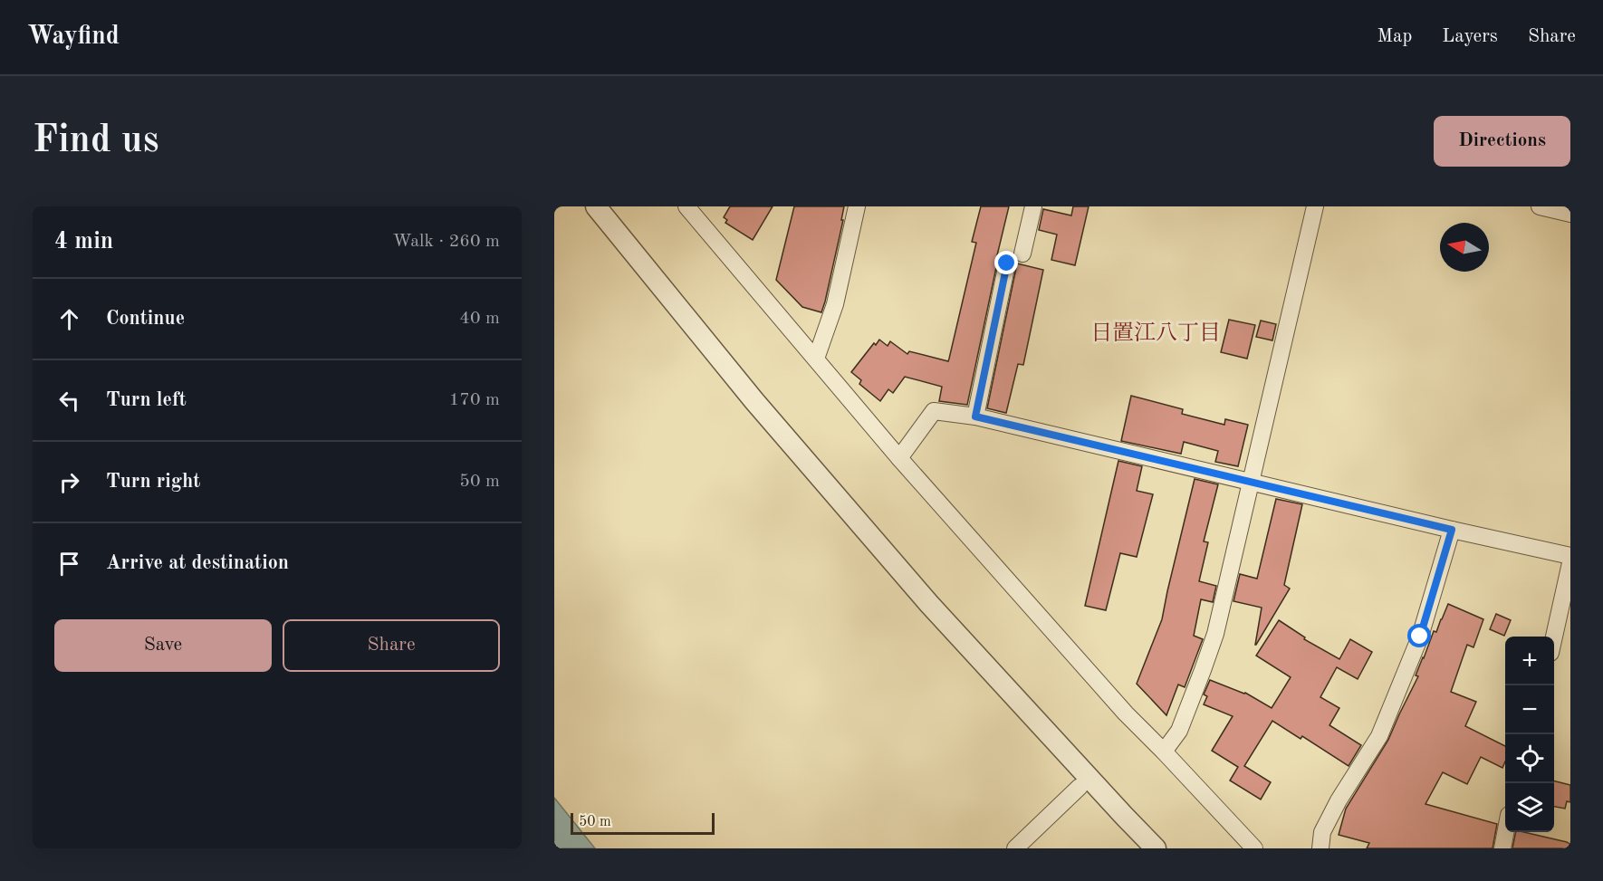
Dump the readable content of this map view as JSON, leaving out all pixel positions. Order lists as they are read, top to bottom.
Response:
{
  "districts": ["日置江八丁目"],
  "scale_bar": "50 m",
  "north": "left",
  "page": {
    "header": "Wayfind",
    "nav": ["Map", "Layers", "Share"],
    "buttons": [
      "Directions",
      ["Save", "Share"]
    ],
    "title": "Find us",
    "heading": ["4 min", "Walk · 260 m"],
    "list": [
      ["Continue", "40 m"],
      ["Turn left", "170 m"],
      ["Turn right", "50 m"],
      "Arrive at destination"
    ],
    "map_buttons": ["+", "−"],
    "scale": "50 m"
  }
}
